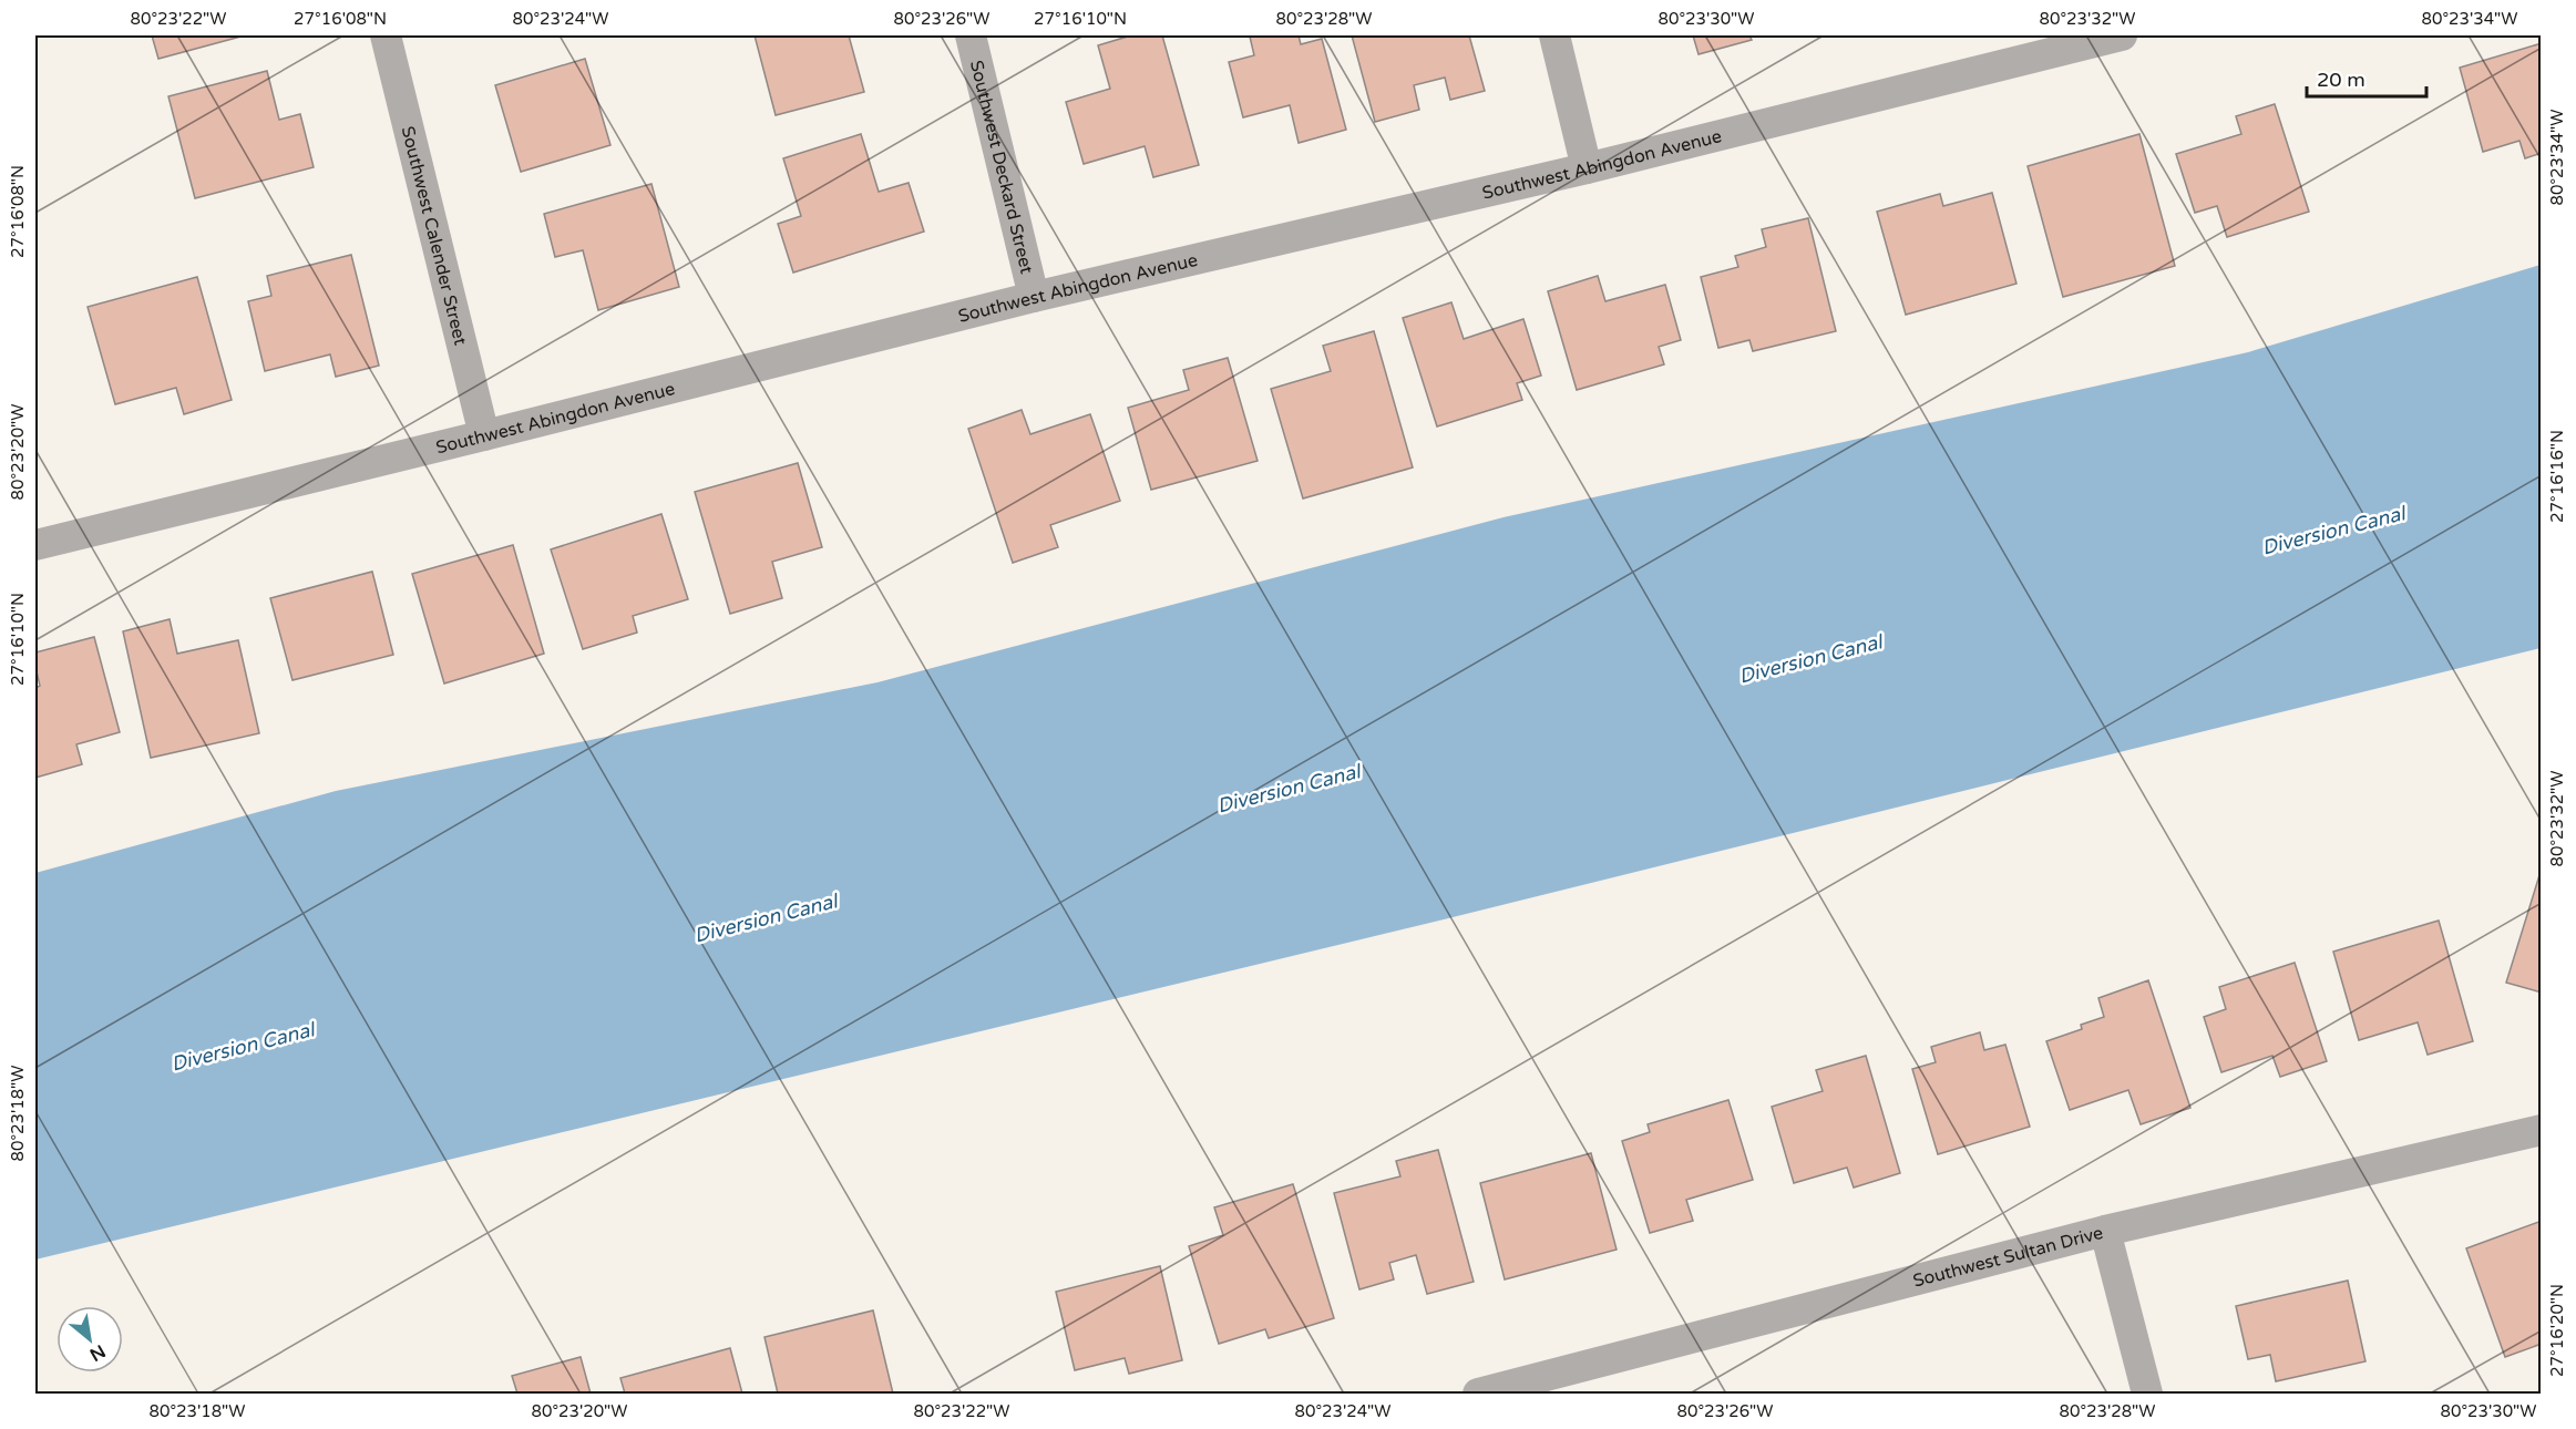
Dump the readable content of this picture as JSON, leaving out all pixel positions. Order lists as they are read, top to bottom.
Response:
{
  "streets": {
    "street": [
      "Southwest Abingdon Avenue",
      "Southwest Deckard Street",
      "Southwest Calender Street",
      "Southwest Sultan Drive"
    ]
  },
  "crossings": [
    ["Southwest Abingdon Avenue", "Southwest Deckard Street"],
    ["Southwest Abingdon Avenue", "Southwest Calender Street"]
  ],
  "water": ["Diversion Canal"],
  "scale_bar": "20 m",
  "north": "bottom right",
  "coordinates": [
    "80°23'22\"W",
    "27°16'08\"N",
    "80°23'24\"W",
    "80°23'26\"W",
    "27°16'10\"N",
    "80°23'28\"W",
    "80°23'30\"W",
    "80°23'32\"W",
    "80°23'34\"W",
    "80°23'20\"W",
    "27°16'16\"N",
    "80°23'18\"W",
    "27°16'20\"N"
  ]
}
